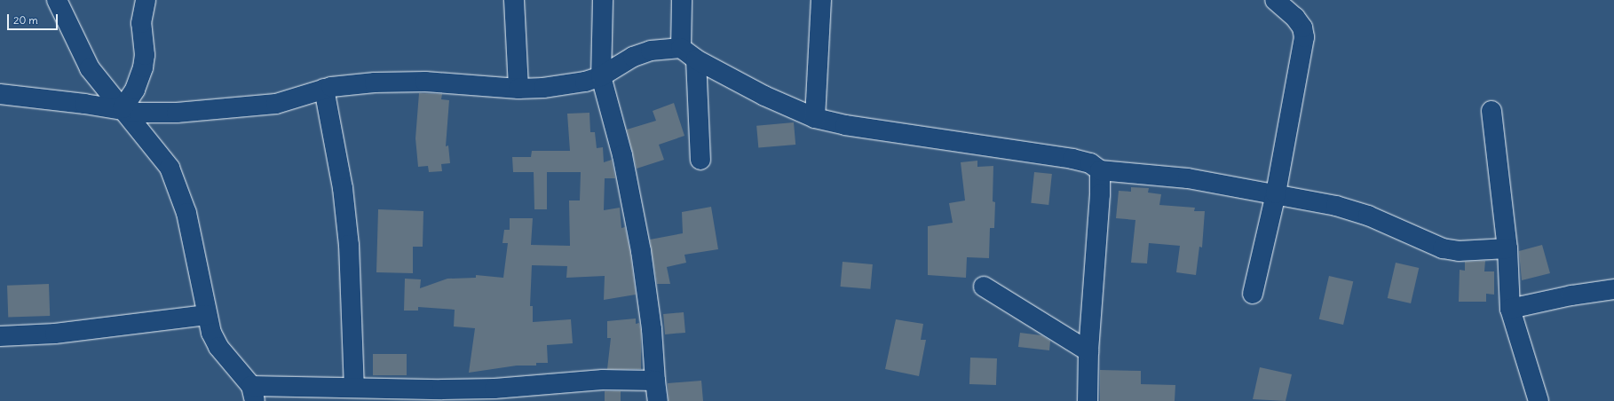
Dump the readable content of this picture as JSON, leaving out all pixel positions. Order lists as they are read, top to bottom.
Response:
{
  "scale_bar": "20 m"
}
